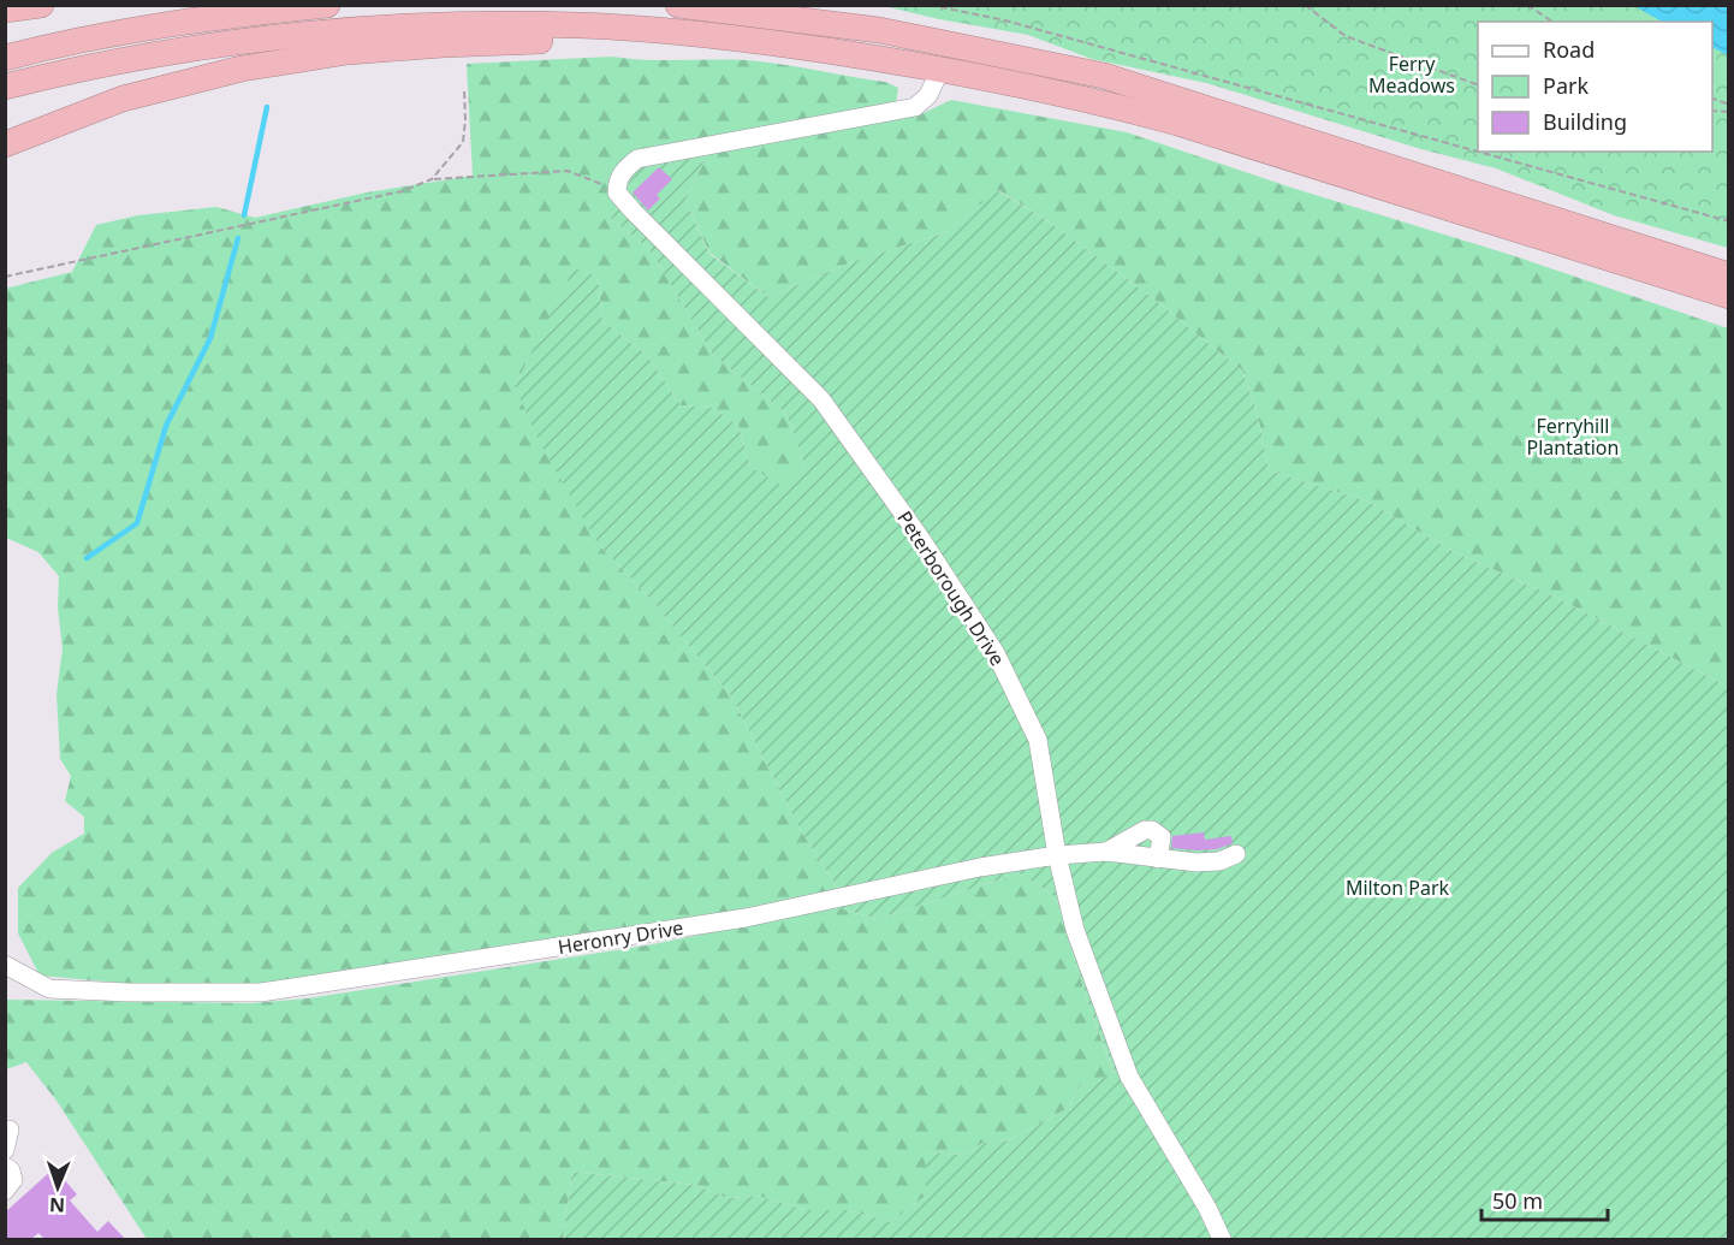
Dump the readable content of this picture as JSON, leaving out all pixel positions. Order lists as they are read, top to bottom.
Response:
{
  "streets": {
    "street": ["Peterborough Drive", "Heronry Drive"]
  },
  "crossings": [
    ["Peterborough Drive", "Heronry Drive"]
  ],
  "parks": ["Ferry Meadows", "Ferryhill Plantation", "Milton Park"],
  "legend": ["Road", "Park", "Building"],
  "scale_bar": "50 m",
  "north": "bottom"
}
